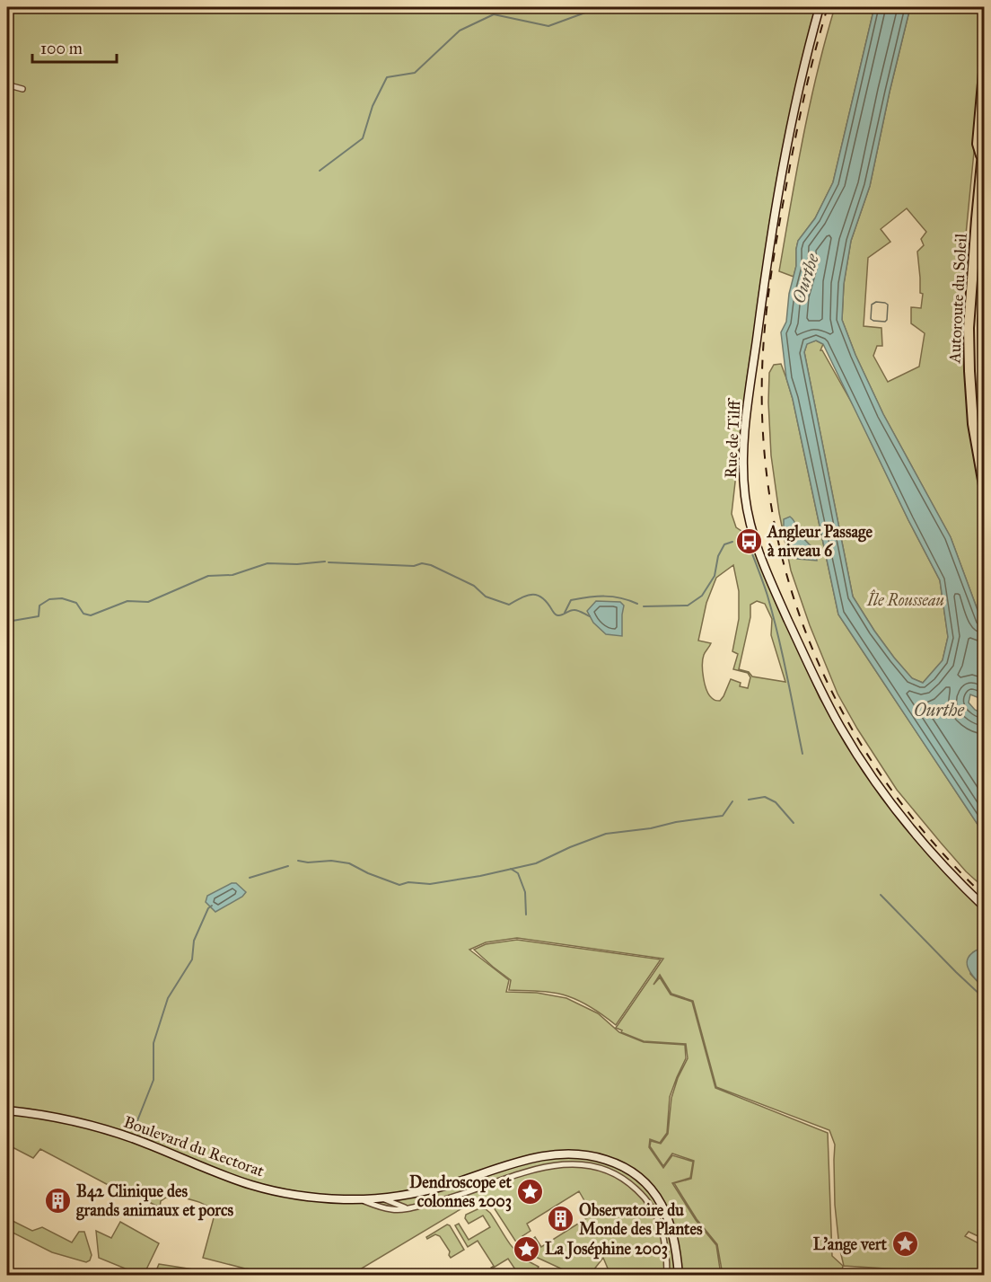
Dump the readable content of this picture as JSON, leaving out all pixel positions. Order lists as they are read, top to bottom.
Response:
{
  "streets": {
    "highway": ["Autoroute du Soleil"],
    "main road": ["Rue de Tilff", "Boulevard du Rectorat"]
  },
  "water": ["Ourthe"],
  "parks": ["Île Rousseau"],
  "places": {
    "bus stop": ["Angleur Passage à niveau 6"],
    "place": ["Dendroscope et colonnes 2003", "L’ange vert", "La Joséphine 2003"],
    "building": ["B42 Clinique des grands animaux et porcs", "Observatoire du Monde des Plantes"]
  },
  "scale_bar": "100 m"
}
